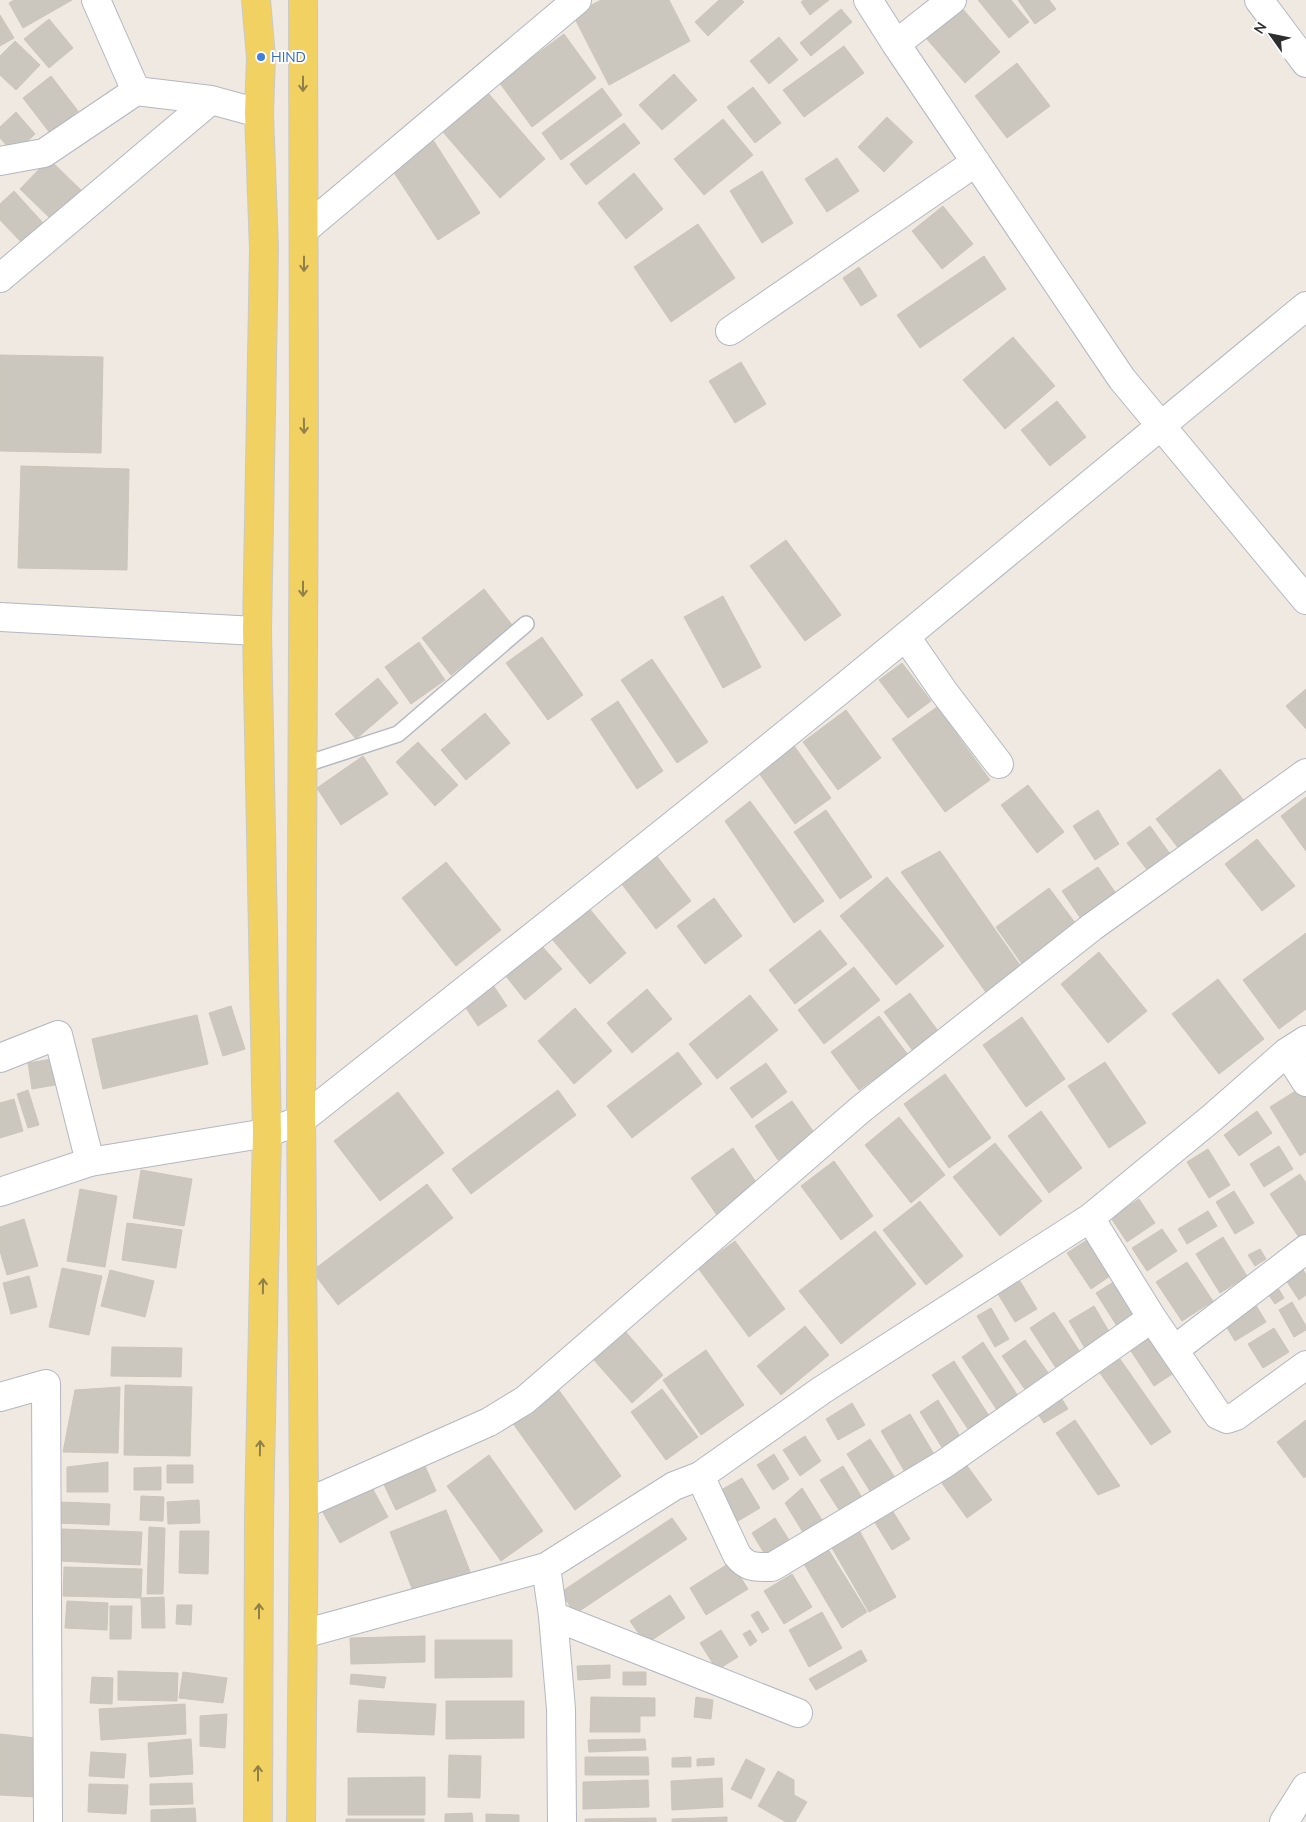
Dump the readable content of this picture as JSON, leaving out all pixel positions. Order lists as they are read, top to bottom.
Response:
{
  "places": ["HIND"],
  "north": "top left"
}
